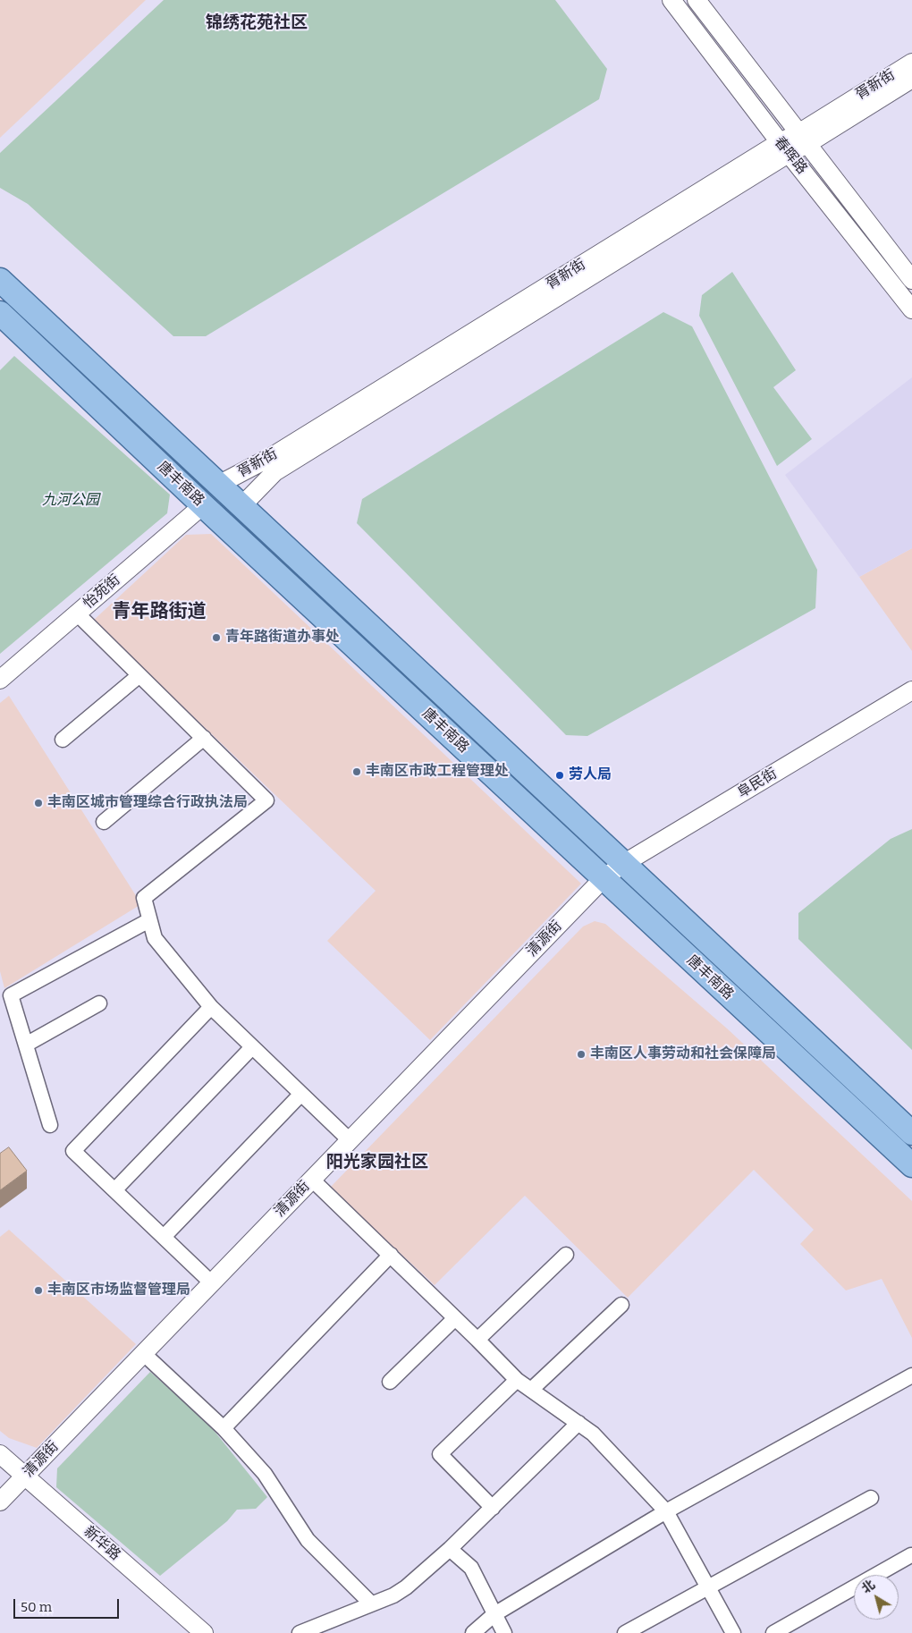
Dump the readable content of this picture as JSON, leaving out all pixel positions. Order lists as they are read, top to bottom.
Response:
{
  "streets": {
    "main road": ["唐丰南路"],
    "street": [
      "胥新街",
      "春晖路",
      "怡苑街",
      "阜民街",
      "清源街",
      "新华路"
    ]
  },
  "crossings": [
    ["胥新街", "春晖路"],
    ["胥新街", "唐丰南路"],
    ["唐丰南路", "怡苑街"],
    ["唐丰南路", "阜民街"],
    ["唐丰南路", "清源街"],
    ["阜民街", "清源街"],
    ["清源街", "新华路"]
  ],
  "districts": ["锦绣花苑社区", "青年路街道", "阳光家园社区"],
  "parks": ["九河公园"],
  "places": [
    "青年路街道办事处",
    "丰南区市政工程管理处",
    "劳人局",
    "丰南区城市管理综合行政执法局",
    "丰南区人事劳动和社会保障局",
    "丰南区市场监督管理局"
  ],
  "scale_bar": "50 m",
  "north": "top left"
}
